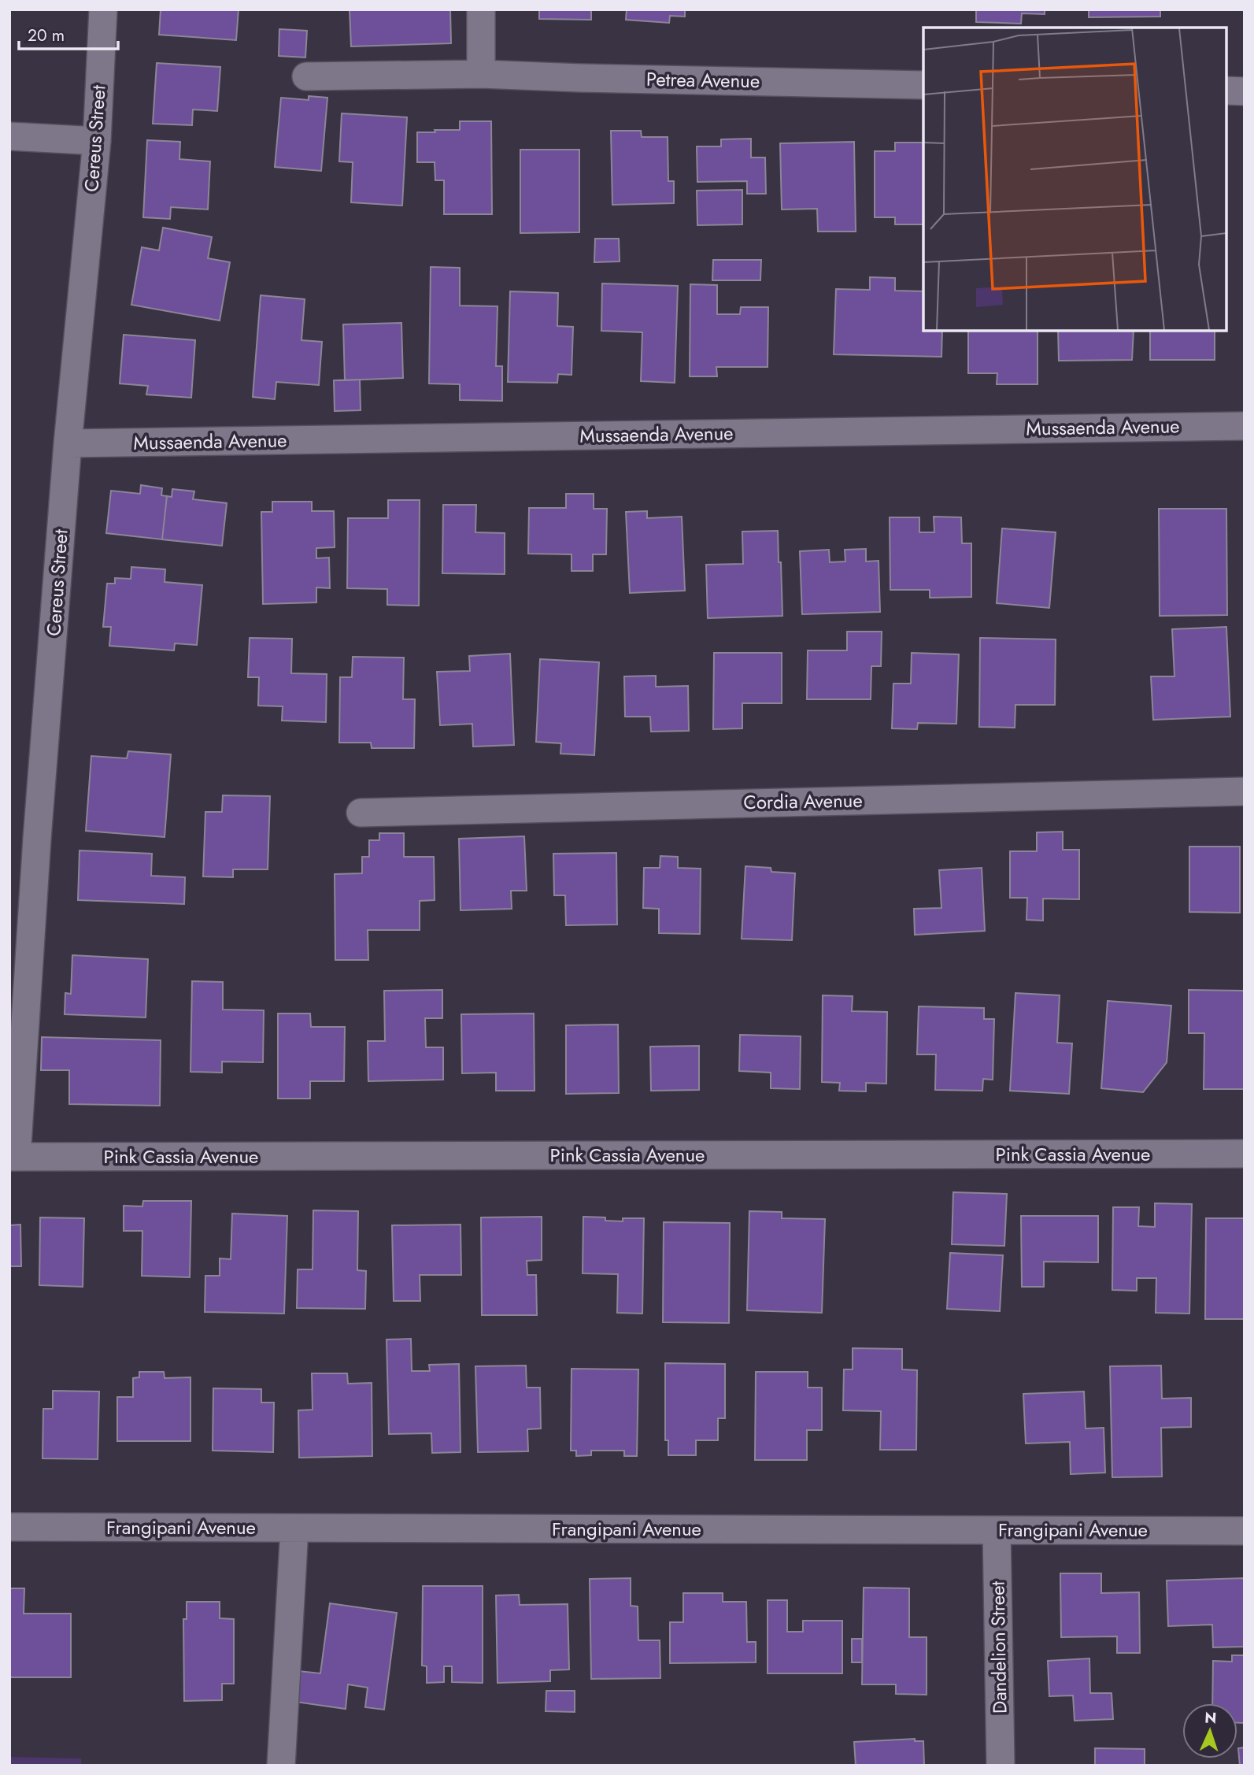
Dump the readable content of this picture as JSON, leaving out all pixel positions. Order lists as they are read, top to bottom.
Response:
{
  "streets": {
    "street": [
      "Petrea Avenue",
      "Cereus Street",
      "Mussaenda Avenue",
      "Cordia Avenue",
      "Pink Cassia Avenue",
      "Frangipani Avenue",
      "Dandelion Street"
    ]
  },
  "crossings": [
    ["Cereus Street", "Mussaenda Avenue"],
    ["Cereus Street", "Pink Cassia Avenue"],
    ["Frangipani Avenue", "Dandelion Street"]
  ],
  "scale_bar": "20 m",
  "north": "top"
}
